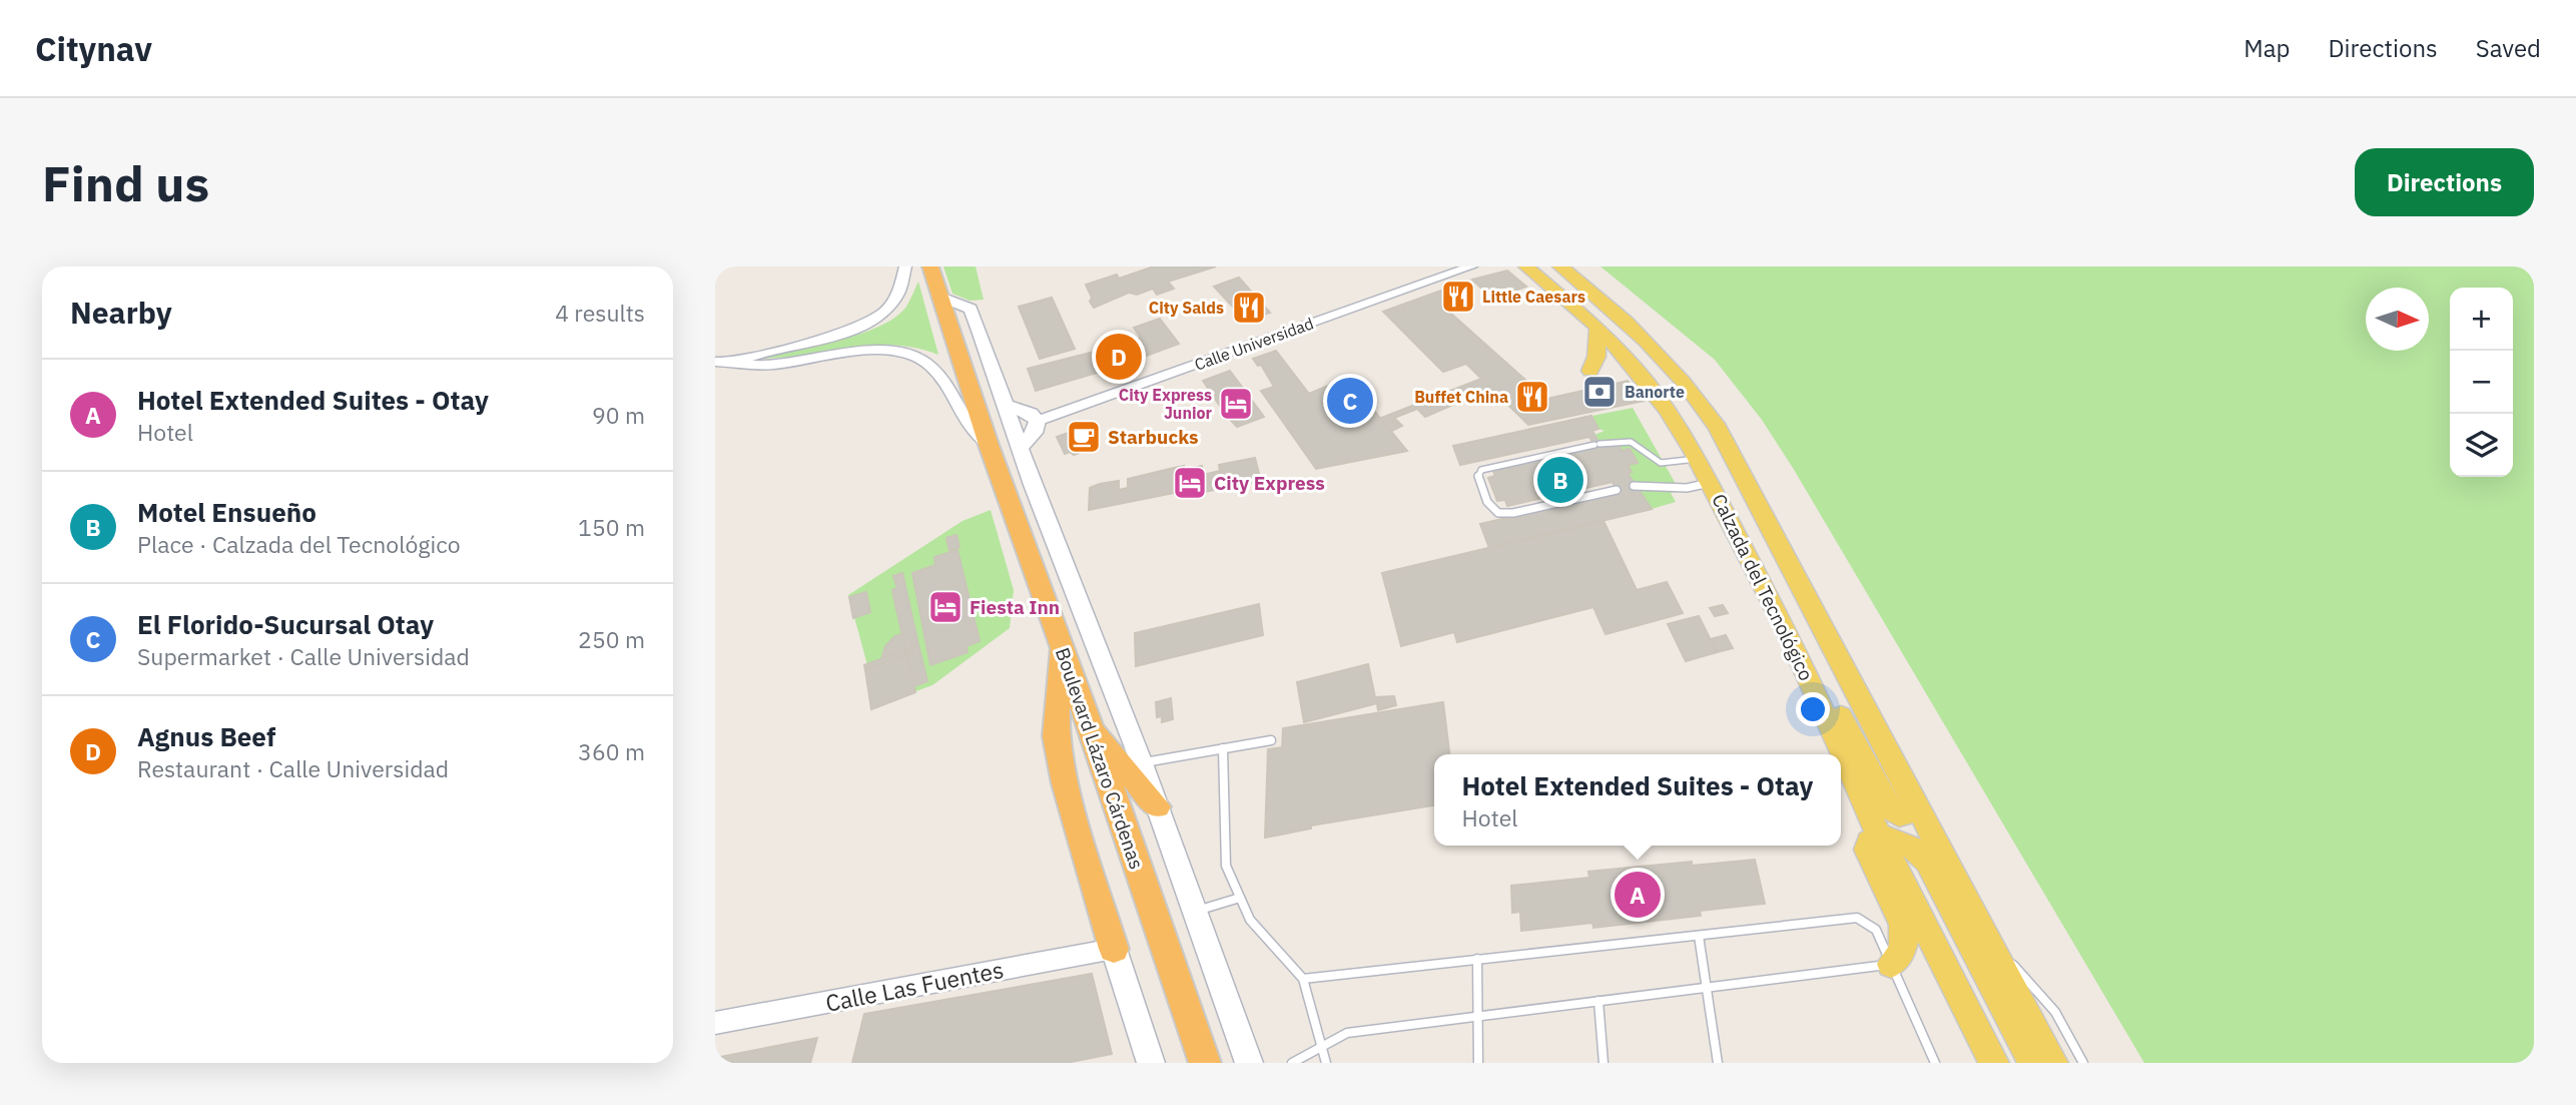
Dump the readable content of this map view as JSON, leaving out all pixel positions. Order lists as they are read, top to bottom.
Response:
{
  "streets": {
    "highway": ["Boulevard Lázaro Cárdenas"],
    "main road": ["Calzada del Tecnológico"],
    "street": ["Calle Universidad", "Calle Las Fuentes"]
  },
  "places": {
    "restaurant": ["Little Caesars", "City Salds", "Buffet China"],
    "bank": ["Banorte"],
    "hotel": ["City Express Junior", "City Express", "Fiesta Inn"],
    "cafe": ["Starbucks"]
  },
  "north": "right",
  "page": {
    "header": "Citynav",
    "nav": ["Map", "Directions", "Saved"],
    "buttons": "Directions",
    "title": "Find us",
    "heading": ["Nearby", "4 results"],
    "map_buttons": ["+", "−"],
    "pins": [
      "D",
      "C",
      "B",
      "A"
    ],
    "list": [
      {
        "mark": "A",
        "name": "Hotel Extended Suites - Otay",
        "note": "Hotel",
        "value": "90 m"
      },
      {
        "mark": "B",
        "name": "Motel Ensueño",
        "note": "Place · Calzada del Tecnológico",
        "value": "150 m"
      },
      {
        "mark": "C",
        "name": "El Florido-Sucursal Otay",
        "note": "Supermarket · Calle Universidad",
        "value": "250 m"
      },
      {
        "mark": "D",
        "name": "Agnus Beef",
        "note": "Restaurant · Calle Universidad",
        "value": "360 m"
      }
    ],
    "popup": ["Hotel Extended Suites - Otay", "Hotel"]
  }
}
